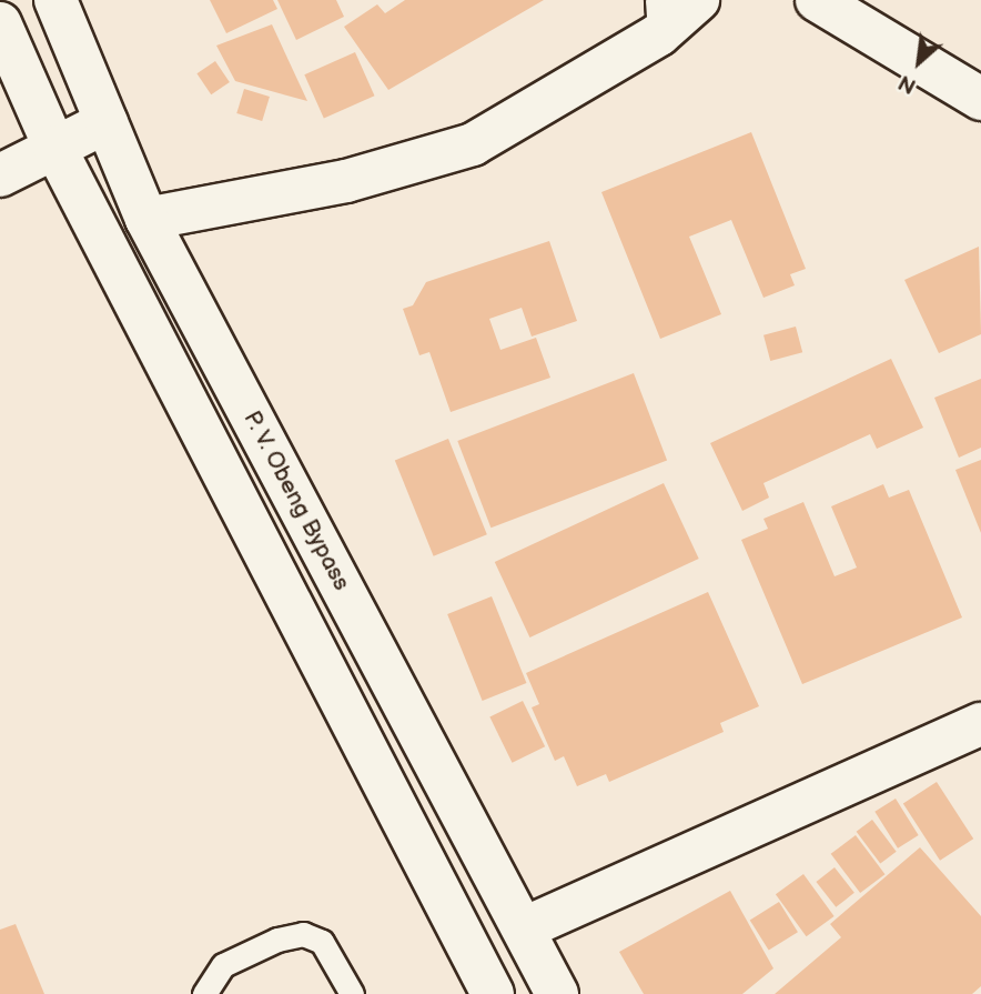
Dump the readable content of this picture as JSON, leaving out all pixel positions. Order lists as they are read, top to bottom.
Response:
{
  "streets": {
    "main road": ["P. V. Obeng Bypass"]
  },
  "north": "bottom left"
}
